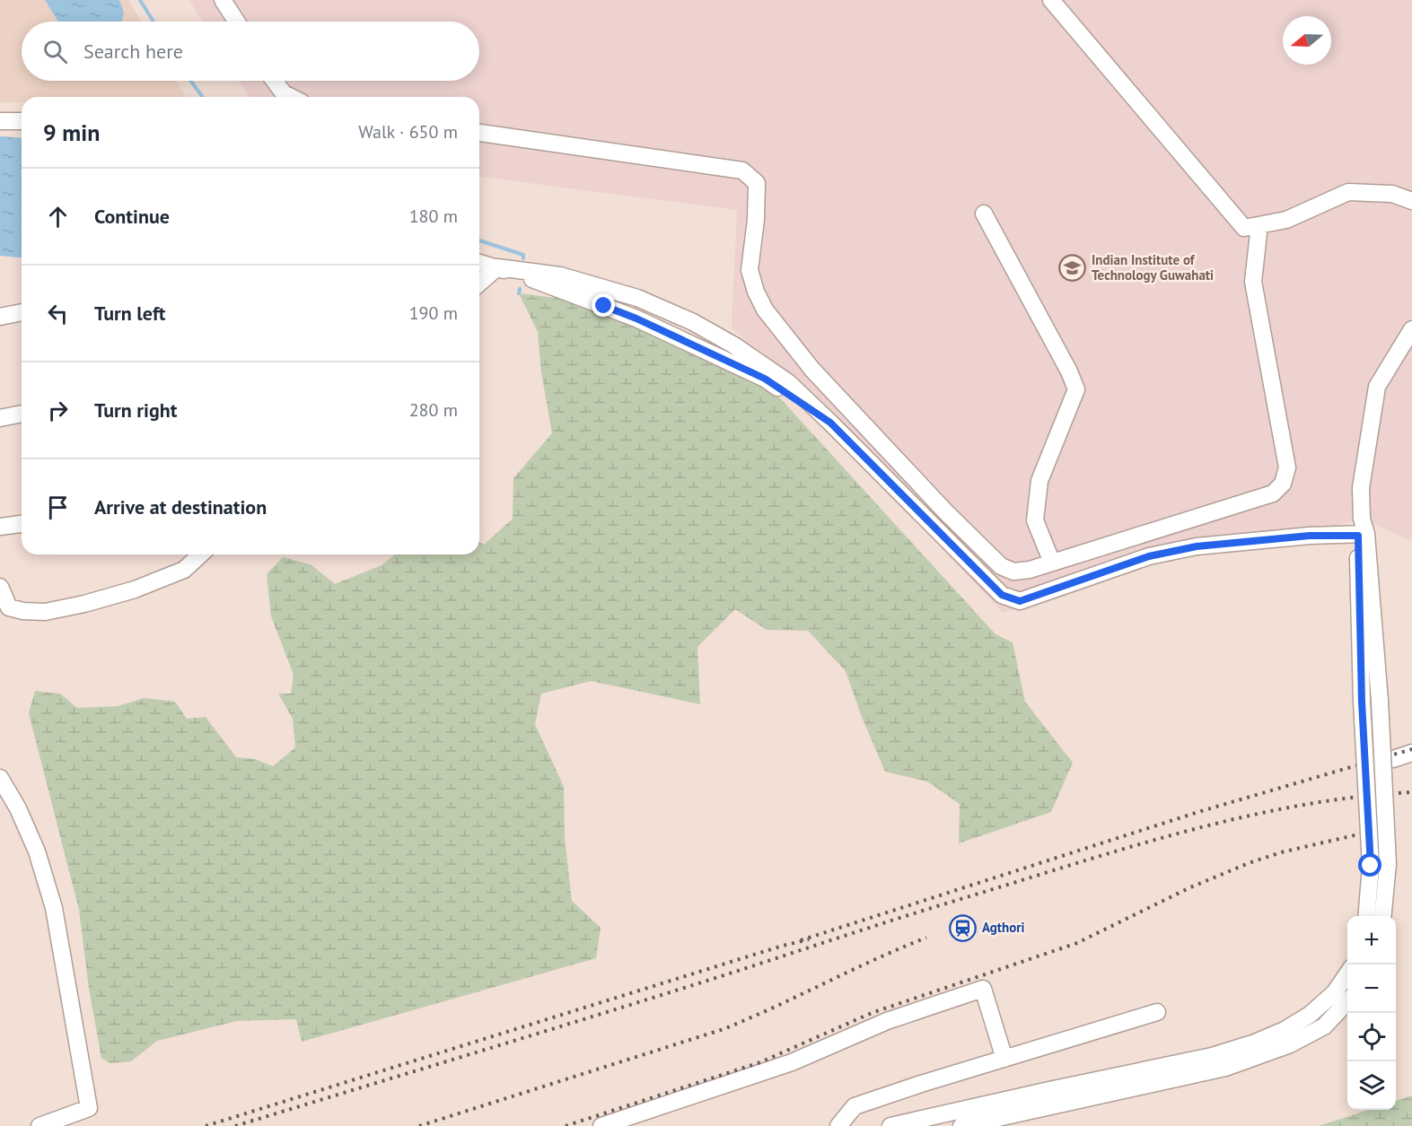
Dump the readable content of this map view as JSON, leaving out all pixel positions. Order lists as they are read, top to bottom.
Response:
{
  "places": {
    "school or university": ["Indian Institute of Technology Guwahati"],
    "station": ["Agthori"]
  },
  "north": "left",
  "page": {
    "search": "Search here",
    "heading": ["9 min", "Walk · 650 m"],
    "list": [
      ["Continue", "180 m"],
      ["Turn left", "190 m"],
      ["Turn right", "280 m"],
      "Arrive at destination"
    ],
    "map_buttons": ["+", "−"]
  }
}
